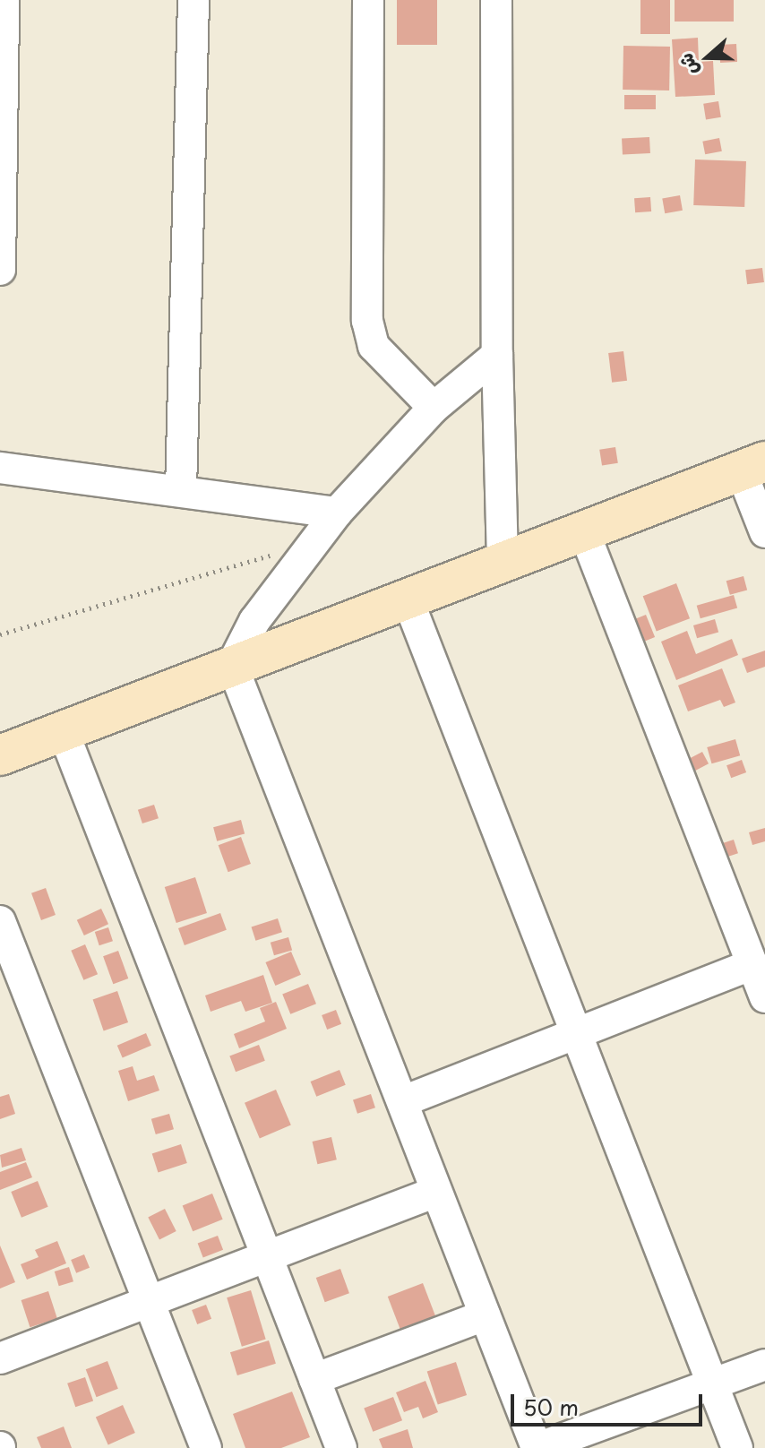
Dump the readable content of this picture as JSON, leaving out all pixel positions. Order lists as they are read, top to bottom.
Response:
{
  "scale_bar": "50 m",
  "north": "left"
}
